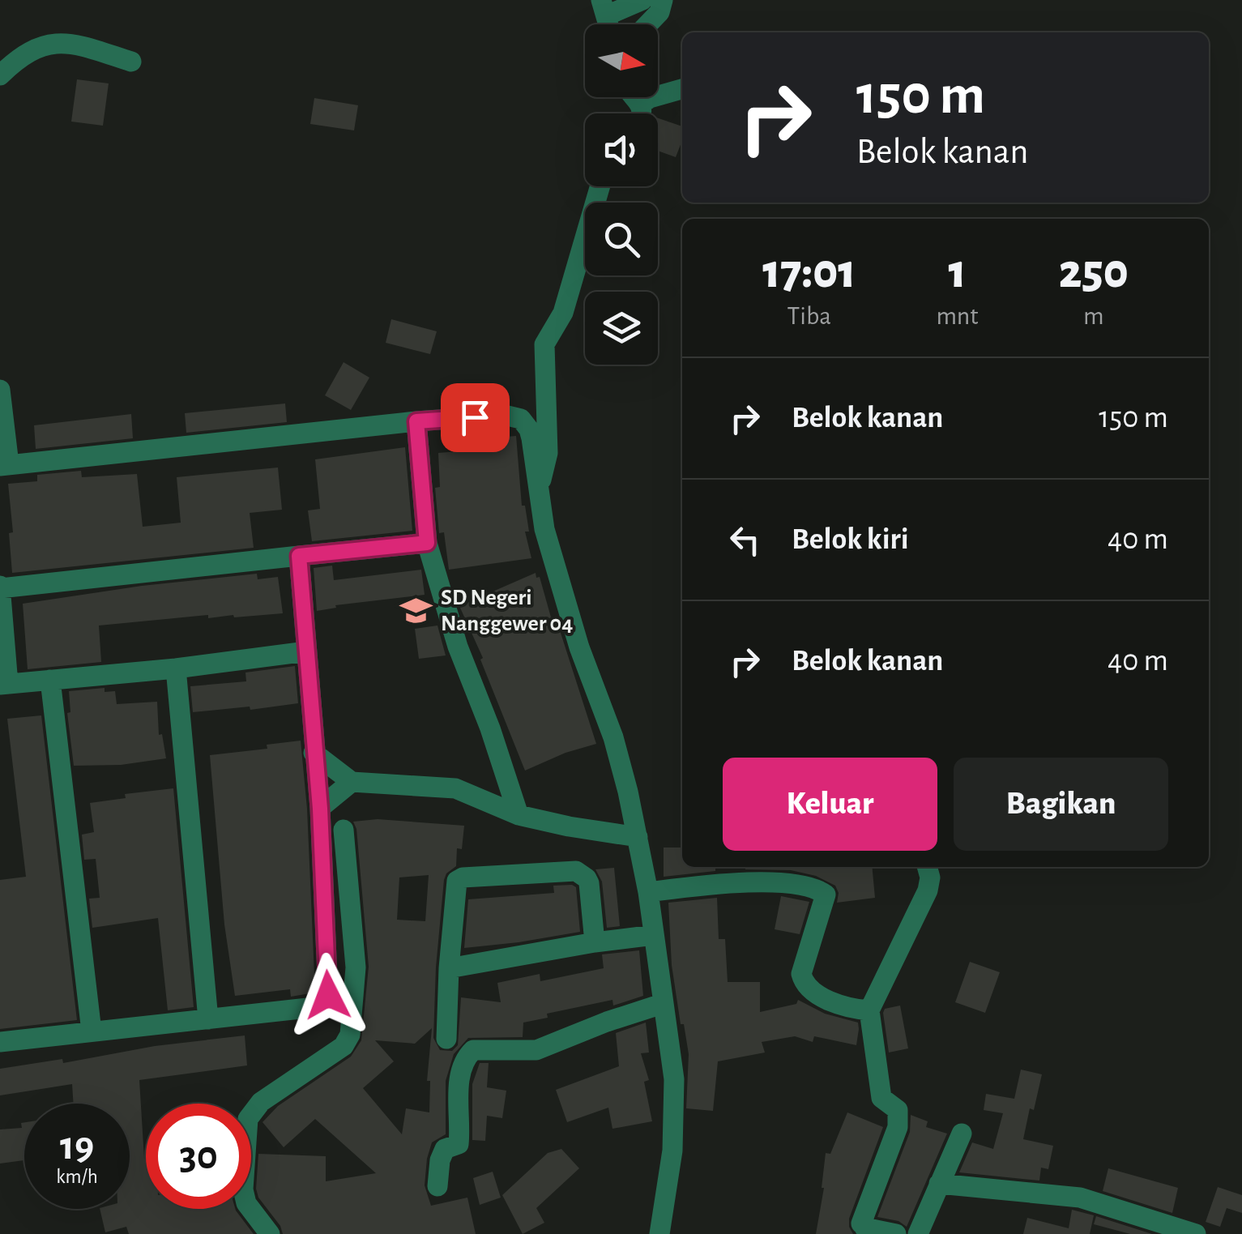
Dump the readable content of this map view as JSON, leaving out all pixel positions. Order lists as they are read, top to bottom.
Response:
{
  "places": {
    "school or university": ["SD Negeri Nanggewer 04"]
  },
  "north": "right",
  "page": {
    "turn": ["150 m", "Belok kanan"],
    "eta": [
      "17:01",
      "Tiba",
      "1",
      "mnt",
      "250",
      "m"
    ],
    "list": [
      {
        "name": "Belok kanan",
        "value": "150 m"
      },
      {
        "name": "Belok kiri",
        "value": "40 m"
      },
      {
        "name": "Belok kanan",
        "value": "40 m"
      }
    ],
    "buttons": ["Keluar", "Bagikan"],
    "speed": "19 km/h",
    "limit": "30"
  }
}
